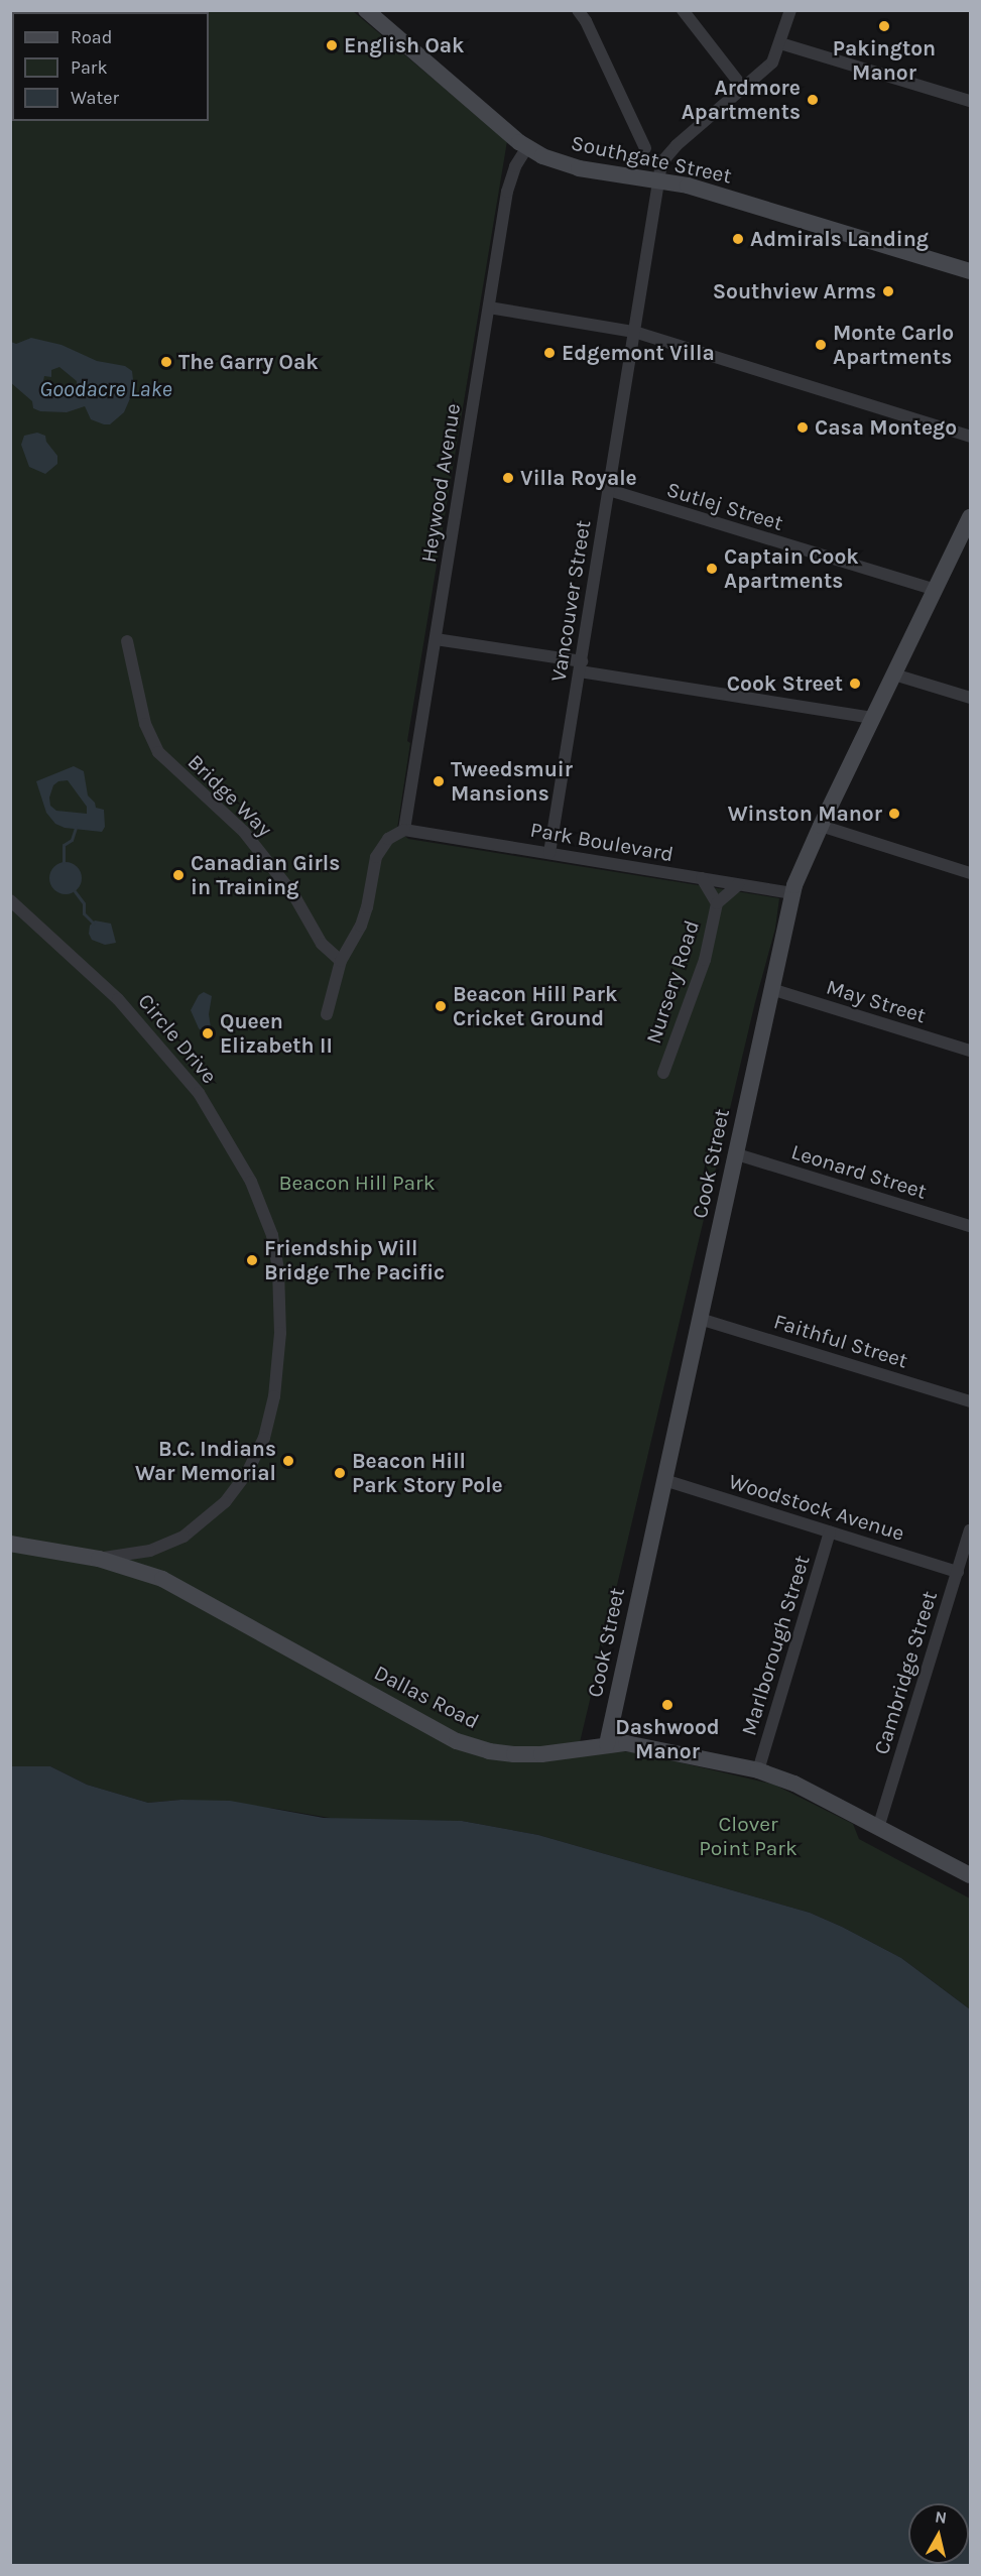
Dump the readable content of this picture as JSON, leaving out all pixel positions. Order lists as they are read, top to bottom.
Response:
{
  "streets": {
    "main road": ["Southgate Street", "Cook Street", "Dallas Road"],
    "street": [
      "Heywood Avenue",
      "Sutlej Street",
      "Vancouver Street",
      "Bridge Way",
      "Park Boulevard",
      "Nursery Road",
      "May Street",
      "Circle Drive",
      "Leonard Street",
      "Faithful Street",
      "Woodstock Avenue",
      "Marlborough Street",
      "Cambridge Street"
    ]
  },
  "crossings": [
    ["Southgate Street", "Heywood Avenue"],
    ["Southgate Street", "Vancouver Street"],
    ["Heywood Avenue", "Park Boulevard"],
    ["Sutlej Street", "Vancouver Street"],
    ["Sutlej Street", "Cook Street"],
    ["Vancouver Street", "Park Boulevard"],
    ["Park Boulevard", "Nursery Road"],
    ["Park Boulevard", "Cook Street"],
    ["May Street", "Cook Street"],
    ["Circle Drive", "Dallas Road"],
    ["Cook Street", "Leonard Street"],
    ["Cook Street", "Faithful Street"],
    ["Cook Street", "Woodstock Avenue"],
    ["Cook Street", "Dallas Road"],
    ["Woodstock Avenue", "Marlborough Street"],
    ["Woodstock Avenue", "Cambridge Street"],
    ["Marlborough Street", "Dallas Road"],
    ["Cambridge Street", "Dallas Road"]
  ],
  "water": ["Goodacre Lake"],
  "parks": ["Beacon Hill Park", "Clover Point Park"],
  "places": [
    "Pakington Manor",
    "English Oak",
    "Ardmore Apartments",
    "Admirals Landing",
    "Southview Arms",
    "Monte Carlo Apartments",
    "Edgemont Villa",
    "The Garry Oak",
    "Casa Montego",
    "Villa Royale",
    "Captain Cook Apartments",
    "Cook Street",
    "Tweedsmuir Mansions",
    "Winston Manor",
    "Canadian Girls in Training",
    "Beacon Hill Park Cricket Ground",
    "Queen Elizabeth II",
    "Friendship Will Bridge The Pacific",
    "B.C. Indians War Memorial",
    "Beacon Hill Park Story Pole",
    "Dashwood Manor"
  ],
  "legend": ["Road", "Park", "Water"],
  "north": "top"
}
